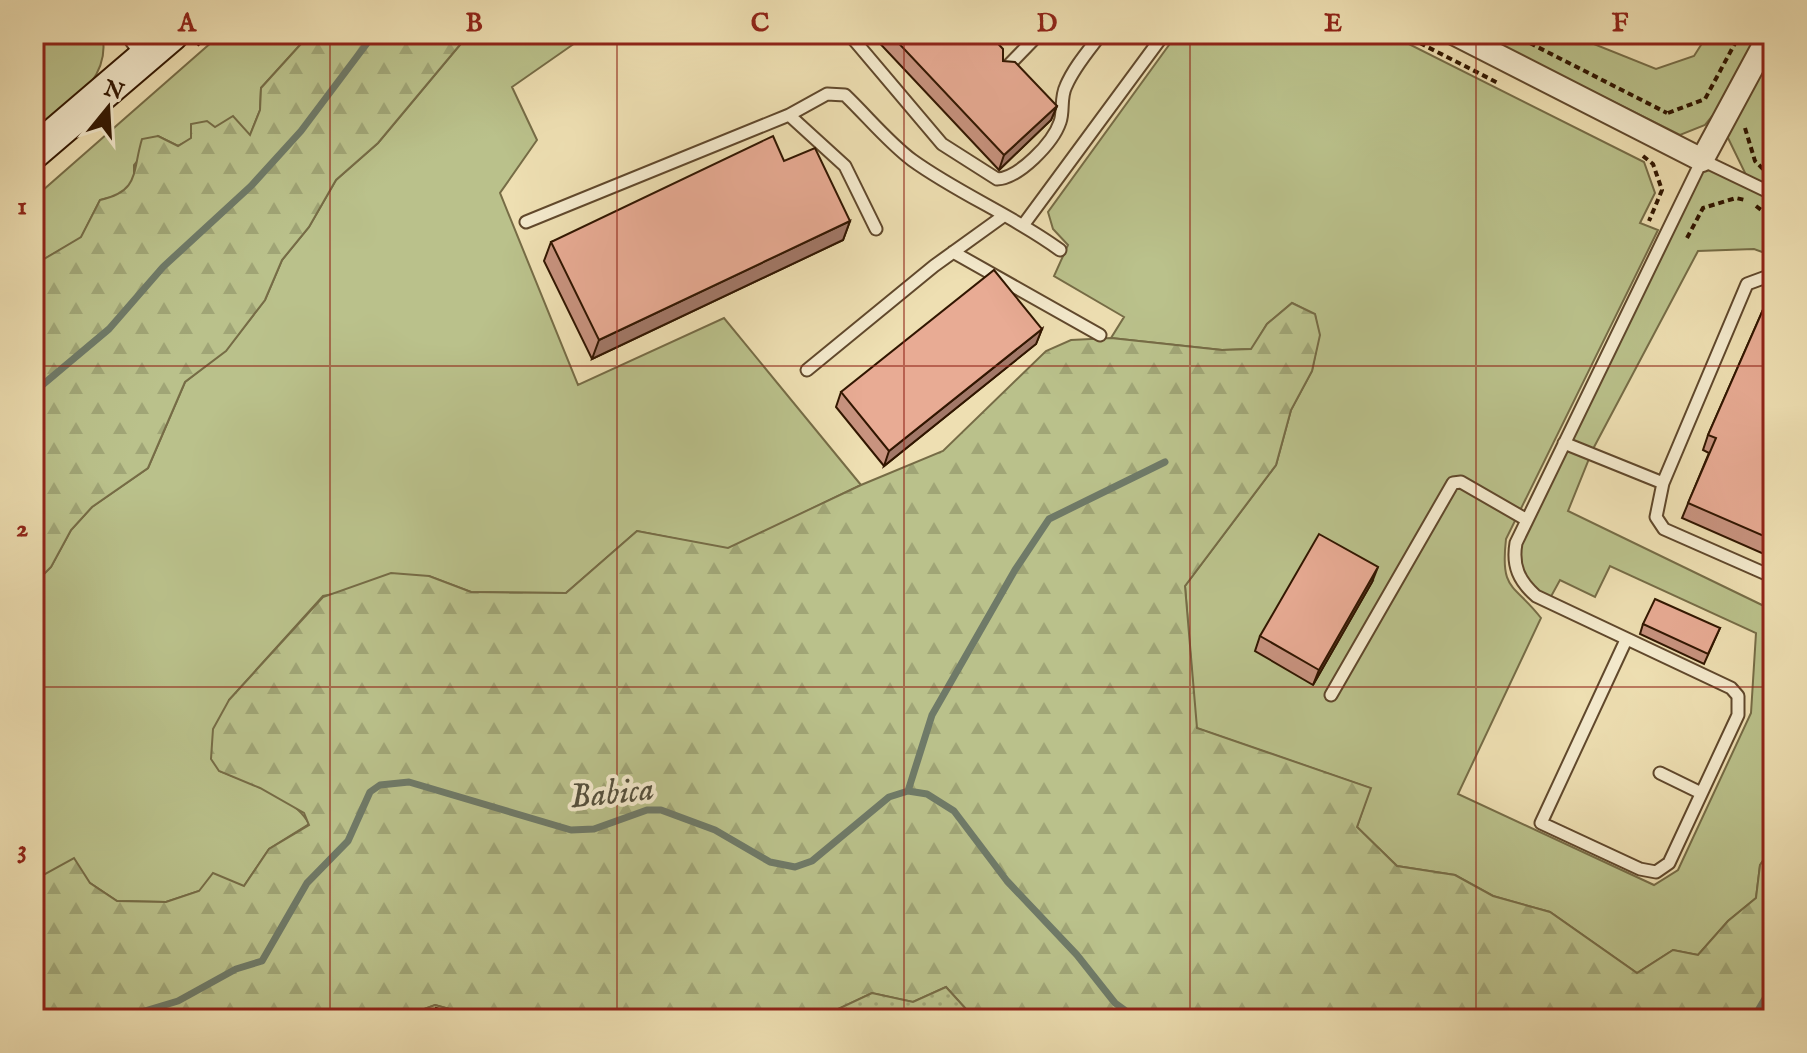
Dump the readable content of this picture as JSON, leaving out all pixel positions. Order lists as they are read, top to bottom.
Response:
{
  "water": ["Babica"],
  "north": "top",
  "grid": {
    "columns": [
      "A",
      "B",
      "C",
      "D",
      "E",
      "F"
    ],
    "rows": ["1", "2", "3"]
  }
}
